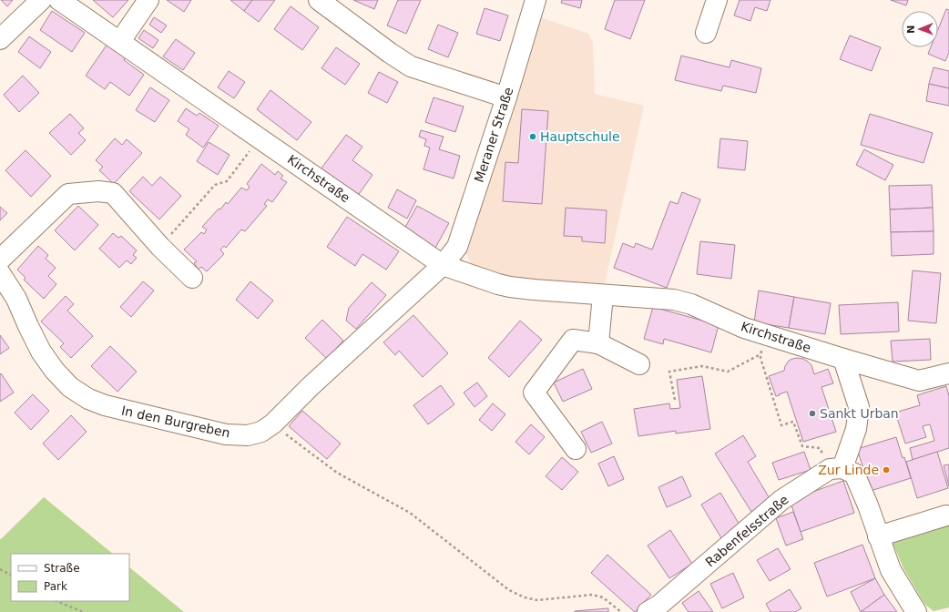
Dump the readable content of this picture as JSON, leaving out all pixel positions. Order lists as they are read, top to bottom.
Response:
{
  "streets": {
    "street": [
      "Meraner Straße",
      "Kirchstraße",
      "In den Burgreben",
      "Rabenfelsstraße"
    ]
  },
  "crossings": [
    ["Meraner Straße", "Kirchstraße"],
    ["Meraner Straße", "In den Burgreben"],
    ["Kirchstraße", "In den Burgreben"]
  ],
  "places": ["Hauptschule", "Sankt Urban", "Zur Linde"],
  "legend": ["Straße", "Park"],
  "north": "left"
}
